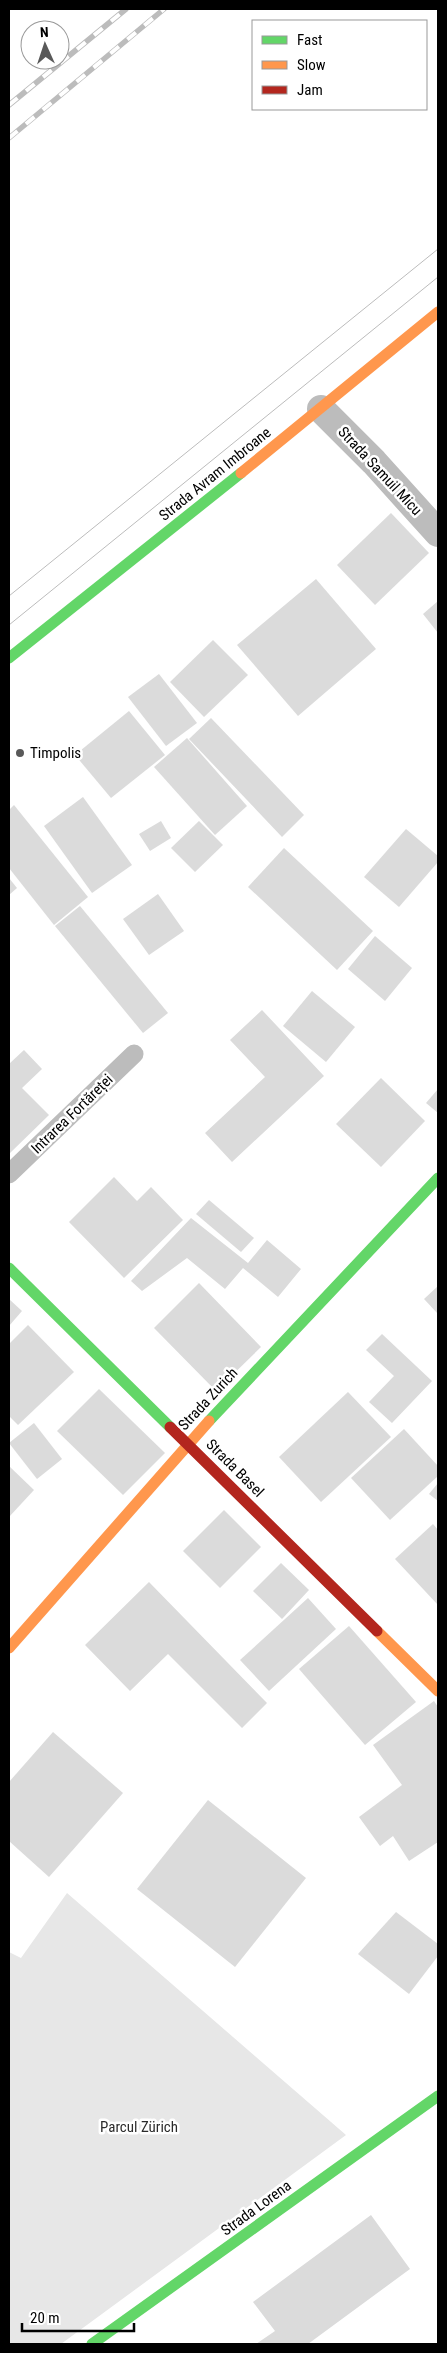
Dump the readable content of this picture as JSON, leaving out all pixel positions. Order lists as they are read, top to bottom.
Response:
{
  "streets": {
    "street": [
      "Strada Samuil Micu",
      "Strada Avram Imbroane",
      "Strada Zurich",
      "Strada Basel",
      "Strada Lorena"
    ],
    "lane": ["Intrarea Fortăreței"]
  },
  "crossings": [
    ["Strada Samuil Micu", "Strada Avram Imbroane"],
    ["Strada Zurich", "Strada Basel"]
  ],
  "parks": ["Parcul Zürich"],
  "places": ["Timpolis"],
  "legend": ["Fast", "Slow", "Jam"],
  "scale_bar": "20 m",
  "north": "top"
}
